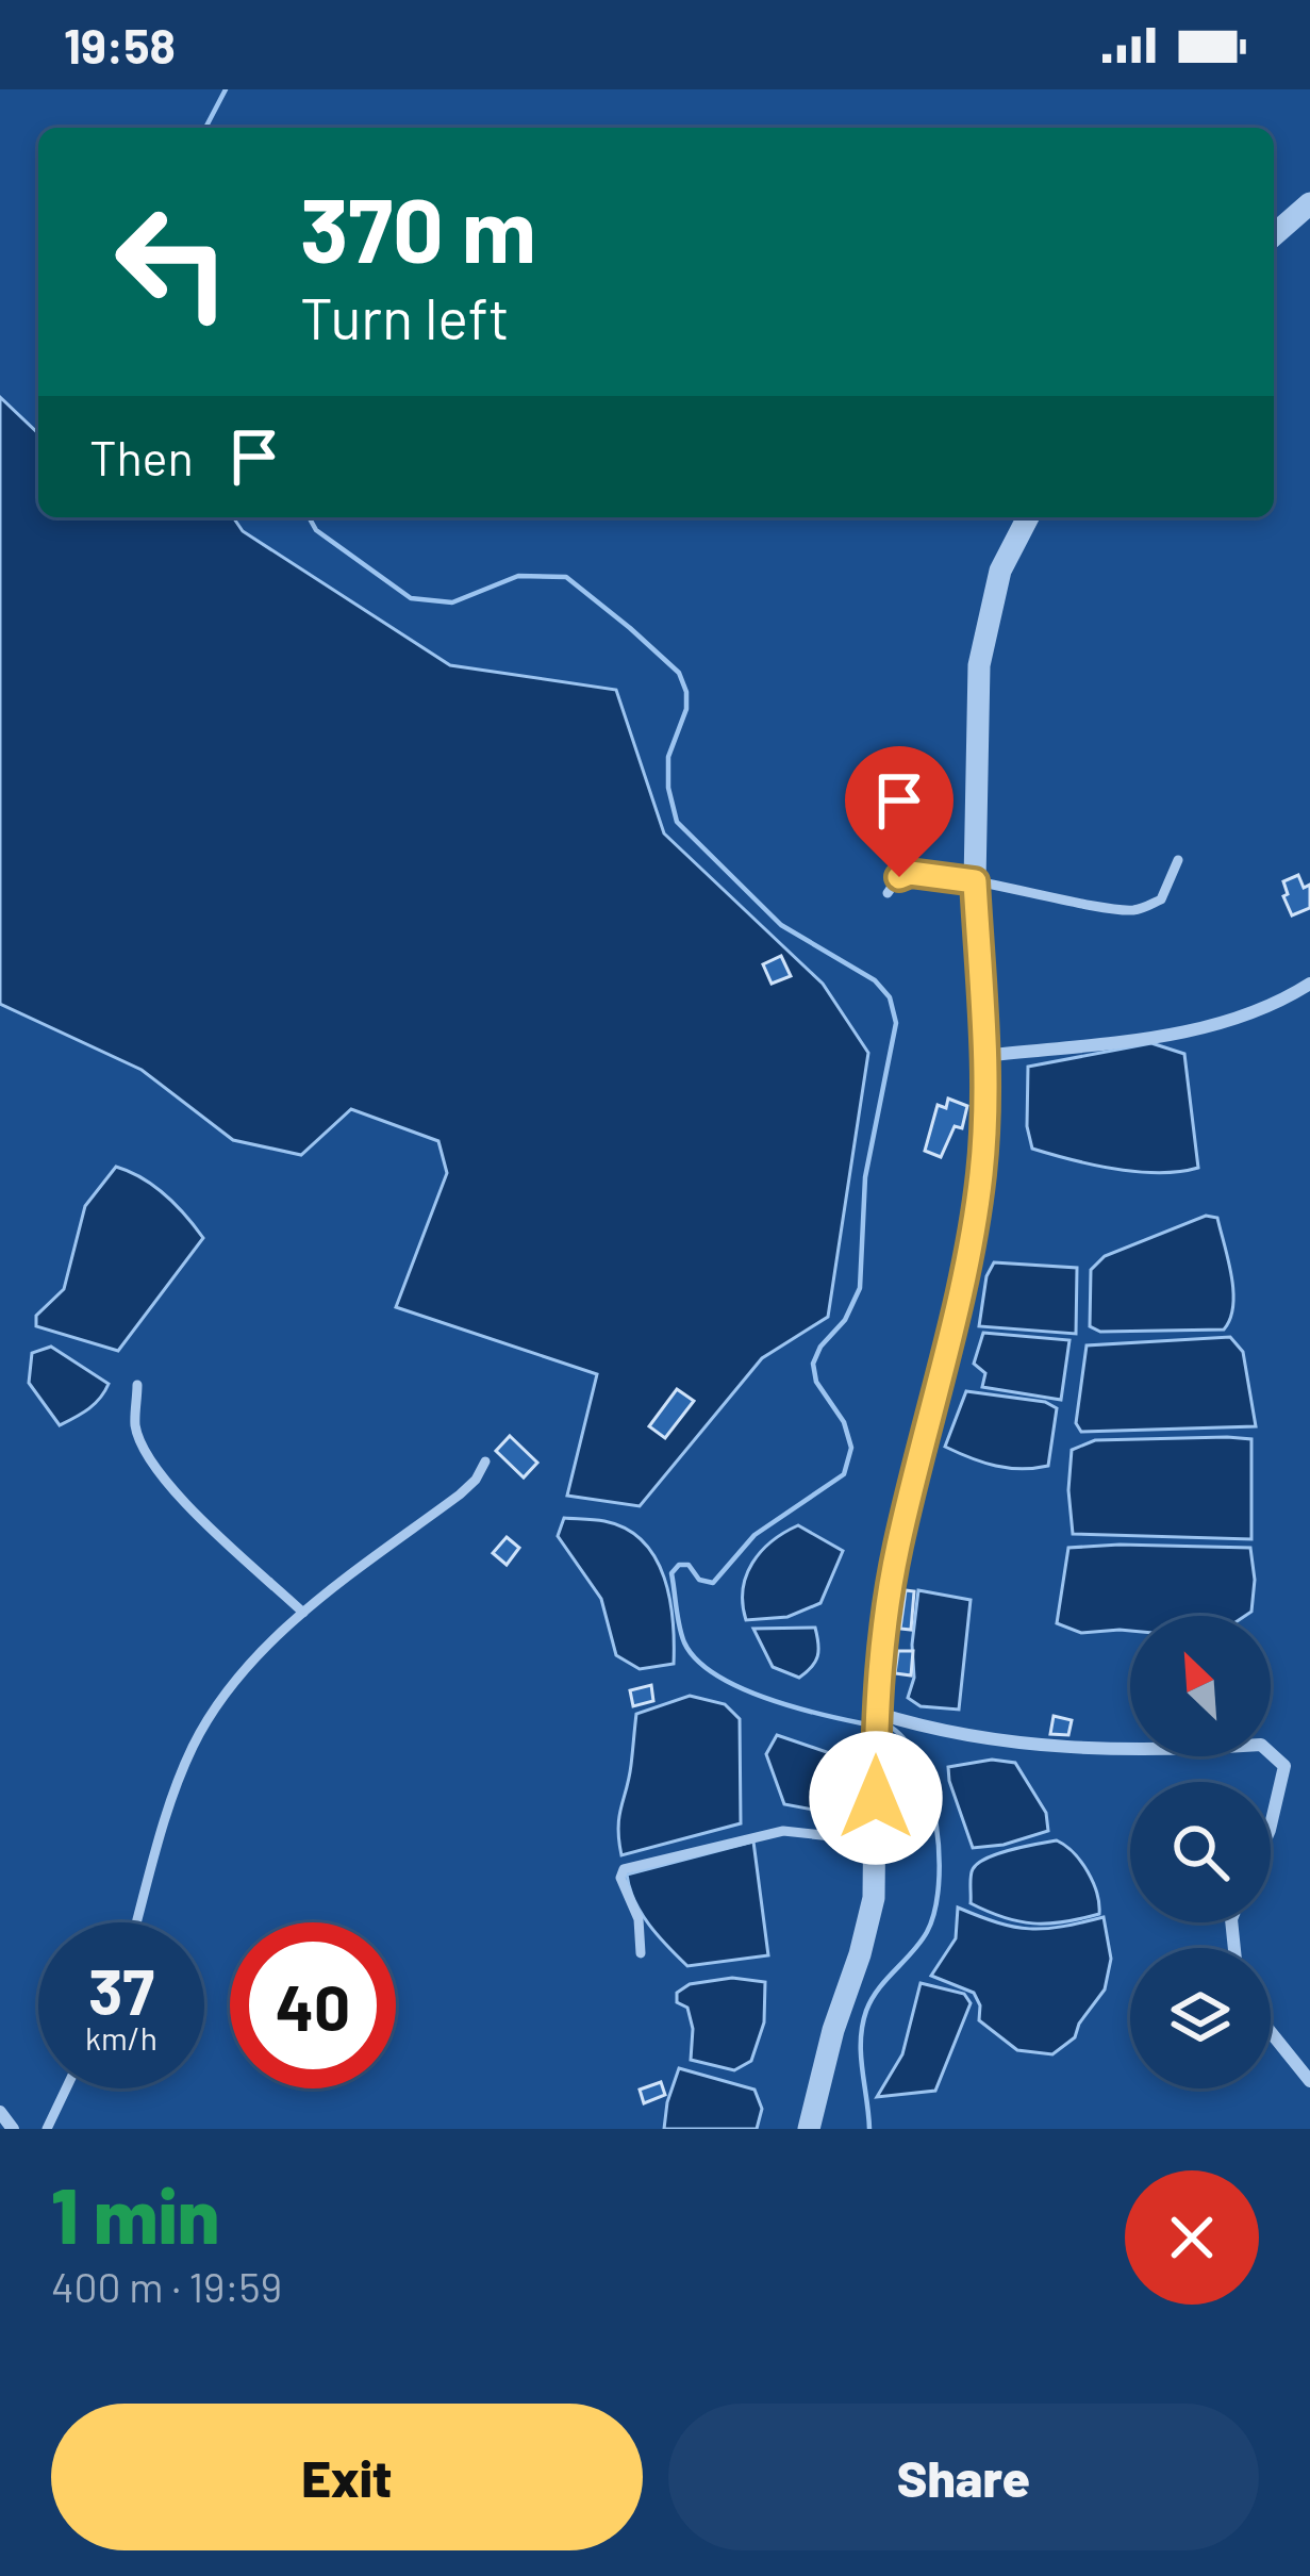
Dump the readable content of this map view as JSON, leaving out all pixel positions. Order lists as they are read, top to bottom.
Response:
{
  "north": "top left",
  "page": {
    "status": "19:58",
    "turn": ["370 m", "Turn left"],
    "then": "Then",
    "speed": "37 km/h",
    "limit": "40",
    "heading": ["1 min", "400 m · 19:59"],
    "buttons": ["Exit", "Share"]
  }
}
